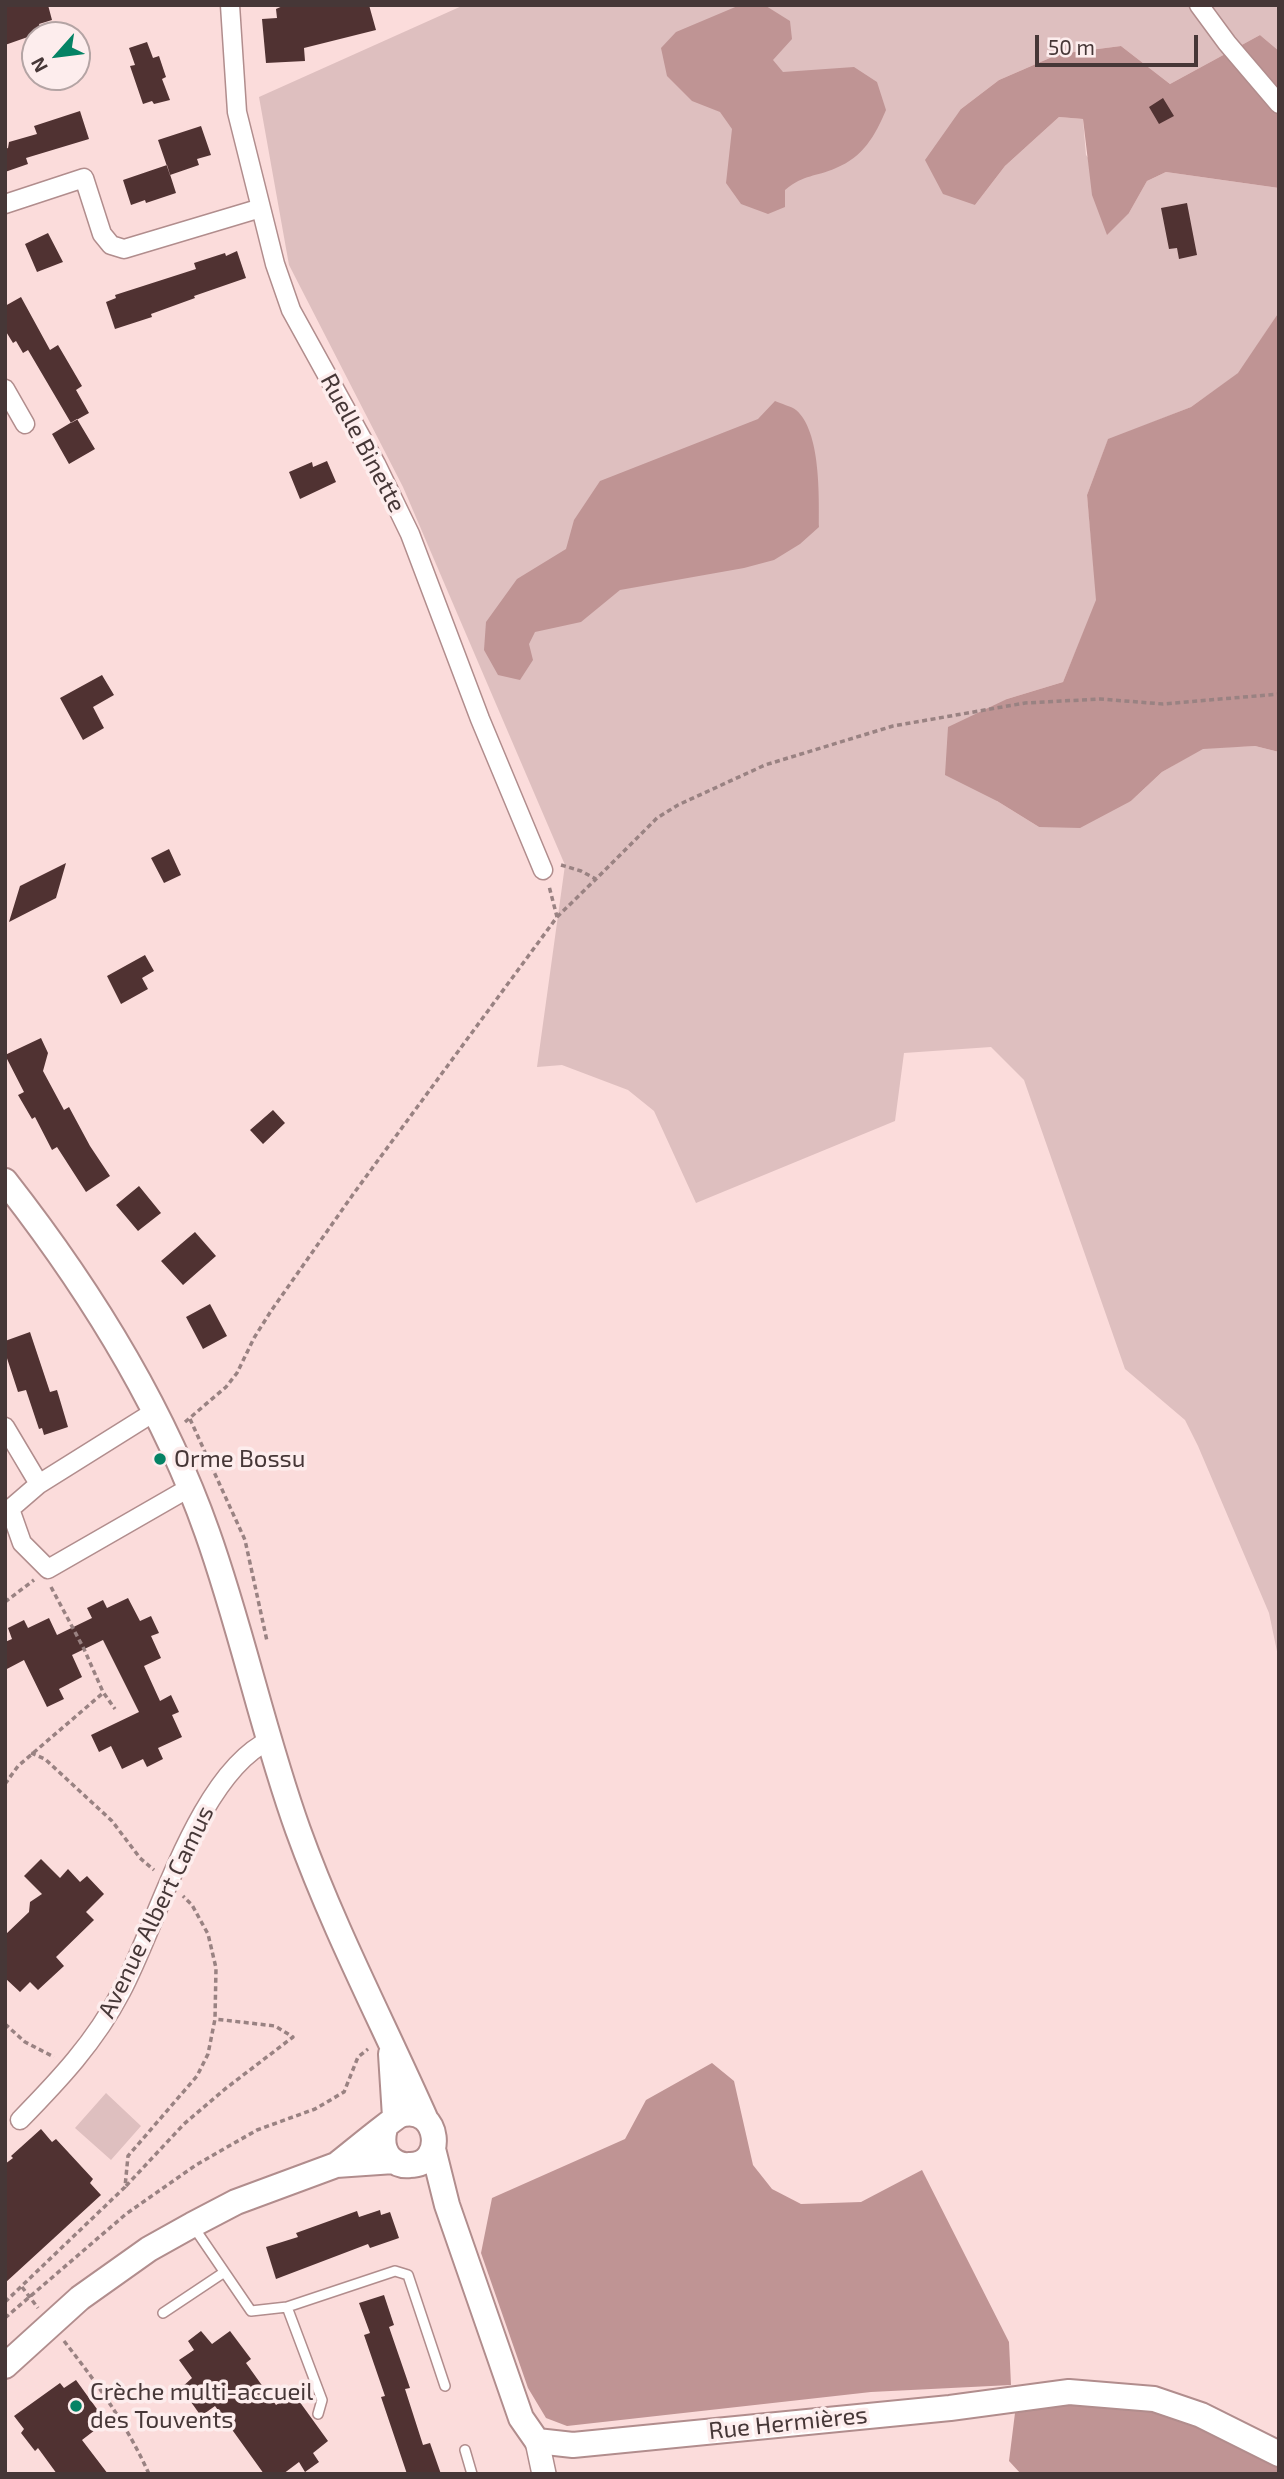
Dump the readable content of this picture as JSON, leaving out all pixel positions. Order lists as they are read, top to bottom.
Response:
{
  "streets": {
    "main road": ["Rue Hermières"],
    "street": ["Ruelle Binette", "Avenue Albert Camus"]
  },
  "places": ["Orme Bossu", "Crèche multi-accueil des Touvents"],
  "scale_bar": "50 m",
  "north": "bottom left"
}
